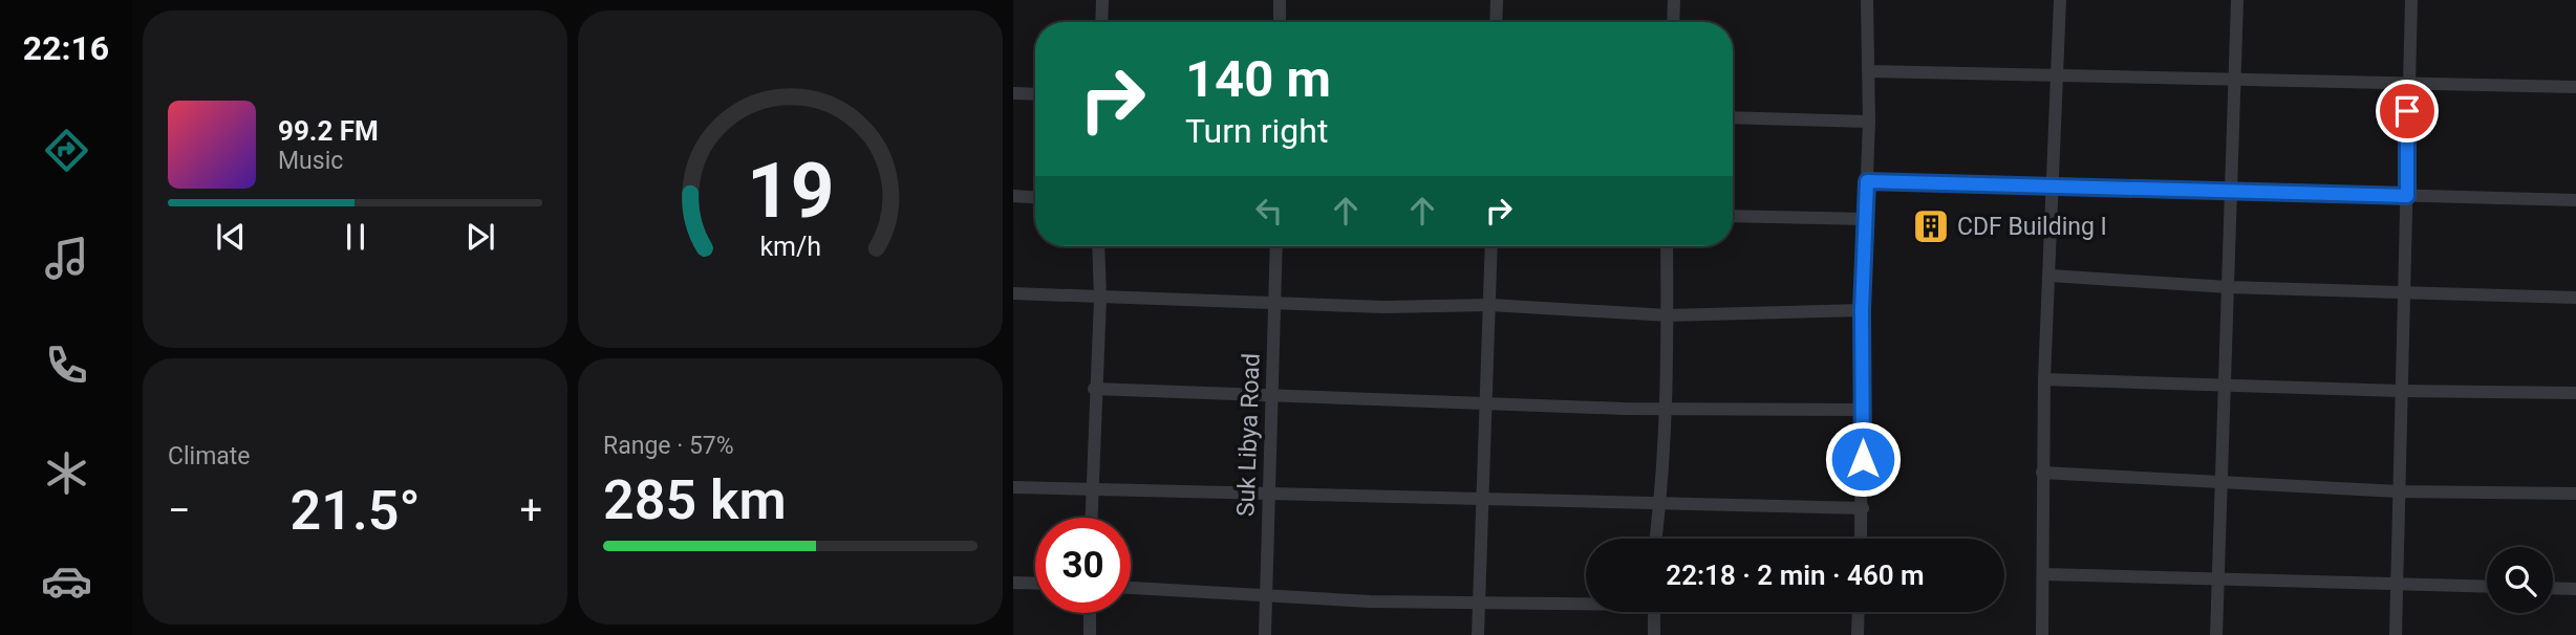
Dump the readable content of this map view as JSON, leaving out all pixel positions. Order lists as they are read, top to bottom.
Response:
{
  "streets": {
    "street": ["Suk Libya Road"]
  },
  "places": {
    "building": ["CDF Building I"]
  },
  "page": {
    "tabs": "22:16",
    "turn": ["140 m", "Turn right"],
    "song": ["99.2 FM", "Music"],
    "tile": [
      "Climate",
      ["Range · 57%", "285 km"]
    ],
    "heat": ["−", "21.5°", "+"],
    "limit": "30",
    "trip": "22:18 · 2 min · 460 m",
    "gauge": ["19", "km/h"]
  }
}
